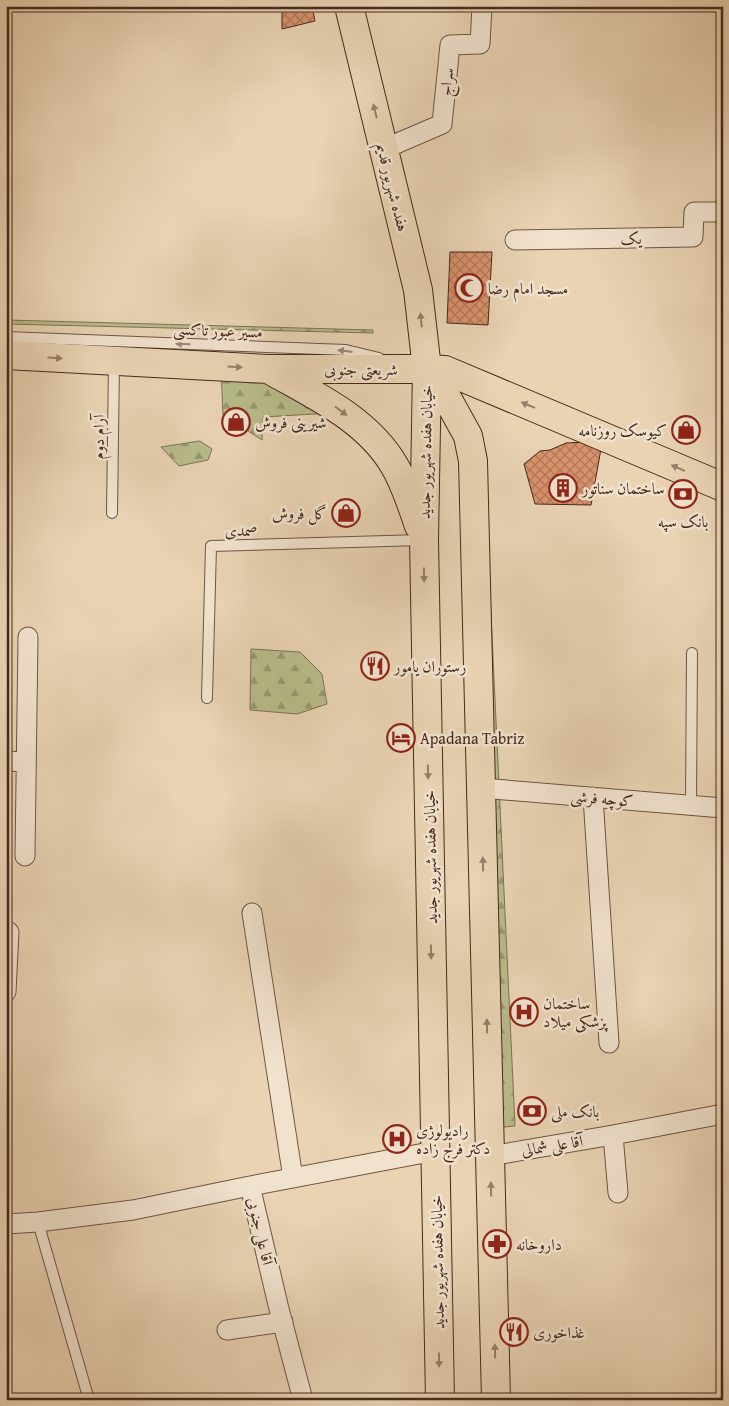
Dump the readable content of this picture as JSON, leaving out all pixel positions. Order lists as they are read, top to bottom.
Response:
{
  "streets": {
    "main road": ["هفده شهریور قدیم", "شریعتی جنوبی", "خیابان هفده شهریور جدید"],
    "street": [
      "سراج",
      "یک",
      "کوچه فرشی",
      "آقا علی شمالی",
      "آقا علی جنوبی"
    ],
    "lane": ["مسیر عبور تاکسی", "آرام دوم", "صمدی"]
  },
  "crossings": [
    ["سراج", "هفده شهریور قدیم"],
    ["هفده شهریور قدیم", "مسیر عبور تاکسی"],
    ["هفده شهریور قدیم", "شریعتی جنوبی"],
    ["هفده شهریور قدیم", "خیابان هفده شهریور جدید"],
    ["مسیر عبور تاکسی", "شریعتی جنوبی"],
    ["مسیر عبور تاکسی", "خیابان هفده شهریور جدید"],
    ["شریعتی جنوبی", "آرام دوم"],
    ["شریعتی جنوبی", "خیابان هفده شهریور جدید"],
    ["خیابان هفده شهریور جدید", "صمدی"],
    ["خیابان هفده شهریور جدید", "کوچه فرشی"],
    ["خیابان هفده شهریور جدید", "آقا علی شمالی"],
    ["خیابان هفده شهریور جدید", "آقا علی جنوبی"]
  ],
  "one_way": ["هفده شهریور قدیم", "مسیر عبور تاکسی"],
  "places": {
    "mosque": ["مسجد امام رضا"],
    "shop": ["شیرینی فروش", "کیوسک روزنامه", "گل فروش"],
    "building": ["ساختمان سناتور"],
    "bank": ["بانک سپه", "بانک ملی"],
    "restaurant": ["رستوران یامور", "غذاخوری"],
    "hotel": ["Apadana Tabriz"],
    "hospital": ["ساختمان پزشکی میلاد", "رادیولوژی دکتر فرج زاده"],
    "pharmacy": ["داروخانه"]
  }
}
